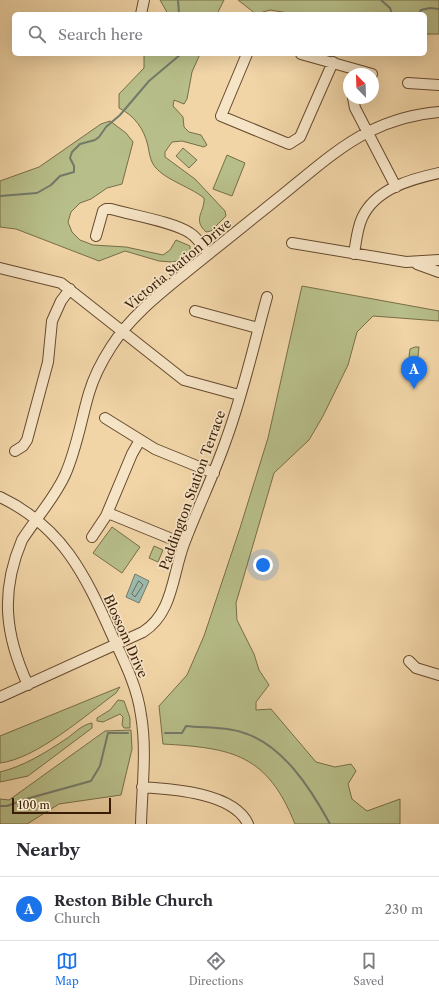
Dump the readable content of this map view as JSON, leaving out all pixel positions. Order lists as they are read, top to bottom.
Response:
{
  "streets": {
    "street": ["Victoria Station Drive", "Paddington Station Terrace", "Blossom Drive"]
  },
  "crossings": [
    ["Victoria Station Drive", "Paddington Station Terrace"],
    ["Victoria Station Drive", "Blossom Drive"],
    ["Paddington Station Terrace", "Blossom Drive"]
  ],
  "scale_bar": "100 m",
  "north": "top left",
  "page": {
    "search": "Search here",
    "pins": "A",
    "scale": "100 m",
    "heading": "Nearby",
    "list": [
      {
        "mark": "A",
        "name": "Reston Bible Church",
        "note": "Church",
        "value": "230 m"
      }
    ],
    "nav": ["Map", "Directions", "Saved"]
  }
}
